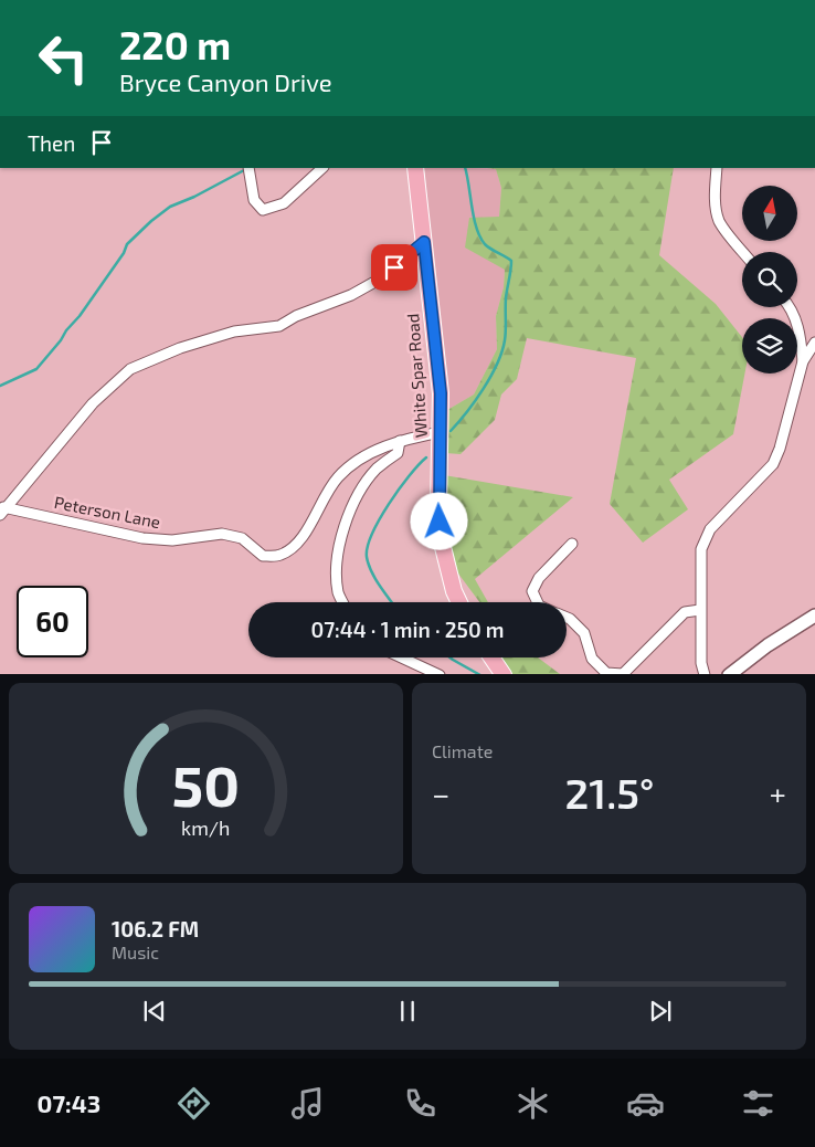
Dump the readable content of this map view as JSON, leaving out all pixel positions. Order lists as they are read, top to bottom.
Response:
{
  "streets": {
    "main road": ["White Spar Road"],
    "street": ["Peterson Lane"]
  },
  "crossings": [
    ["White Spar Road", "Peterson Lane"]
  ],
  "north": "top",
  "page": {
    "turn": ["220 m", "Bryce Canyon Drive"],
    "then": "Then",
    "limit": "60",
    "trip": "07:44 · 1 min · 250 m",
    "tile": "Climate",
    "heat": ["−", "21.5°", "+"],
    "song": ["106.2 FM", "Music"],
    "tabs": "07:43",
    "gauge": ["50", "km/h"]
  }
}
